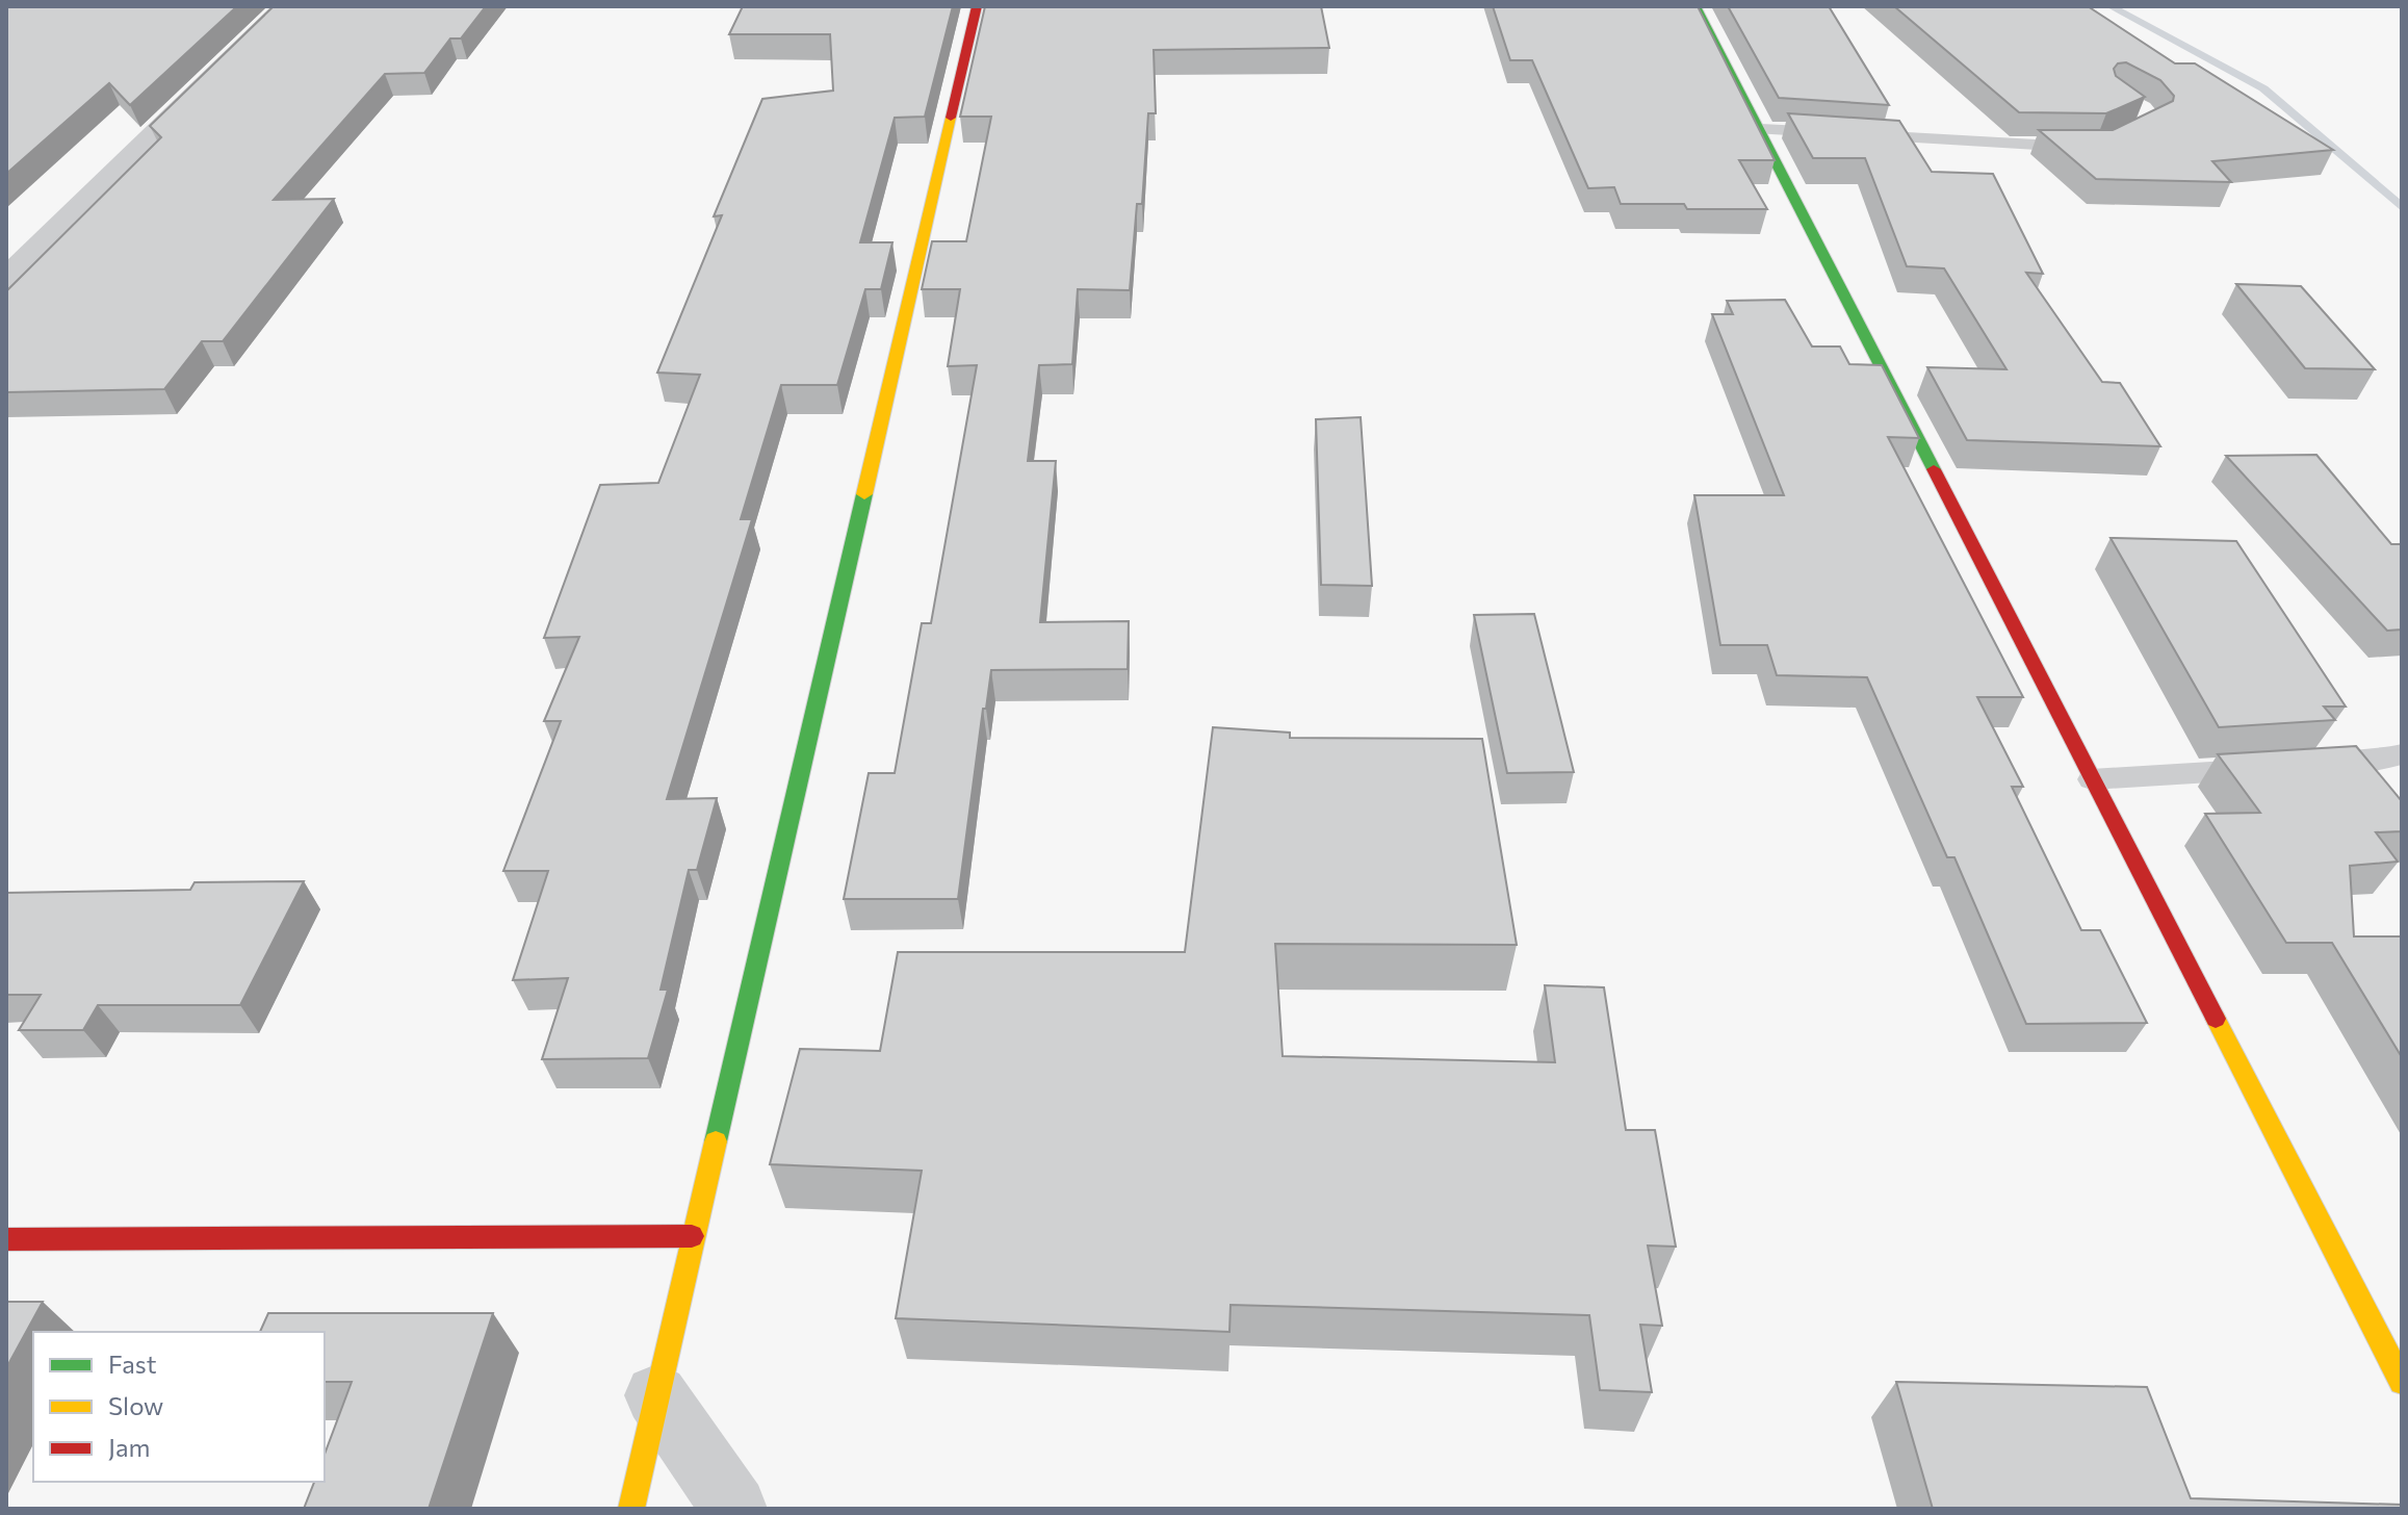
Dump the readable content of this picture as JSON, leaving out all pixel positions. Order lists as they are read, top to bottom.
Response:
{
  "legend": ["Fast", "Slow", "Jam"]
}
